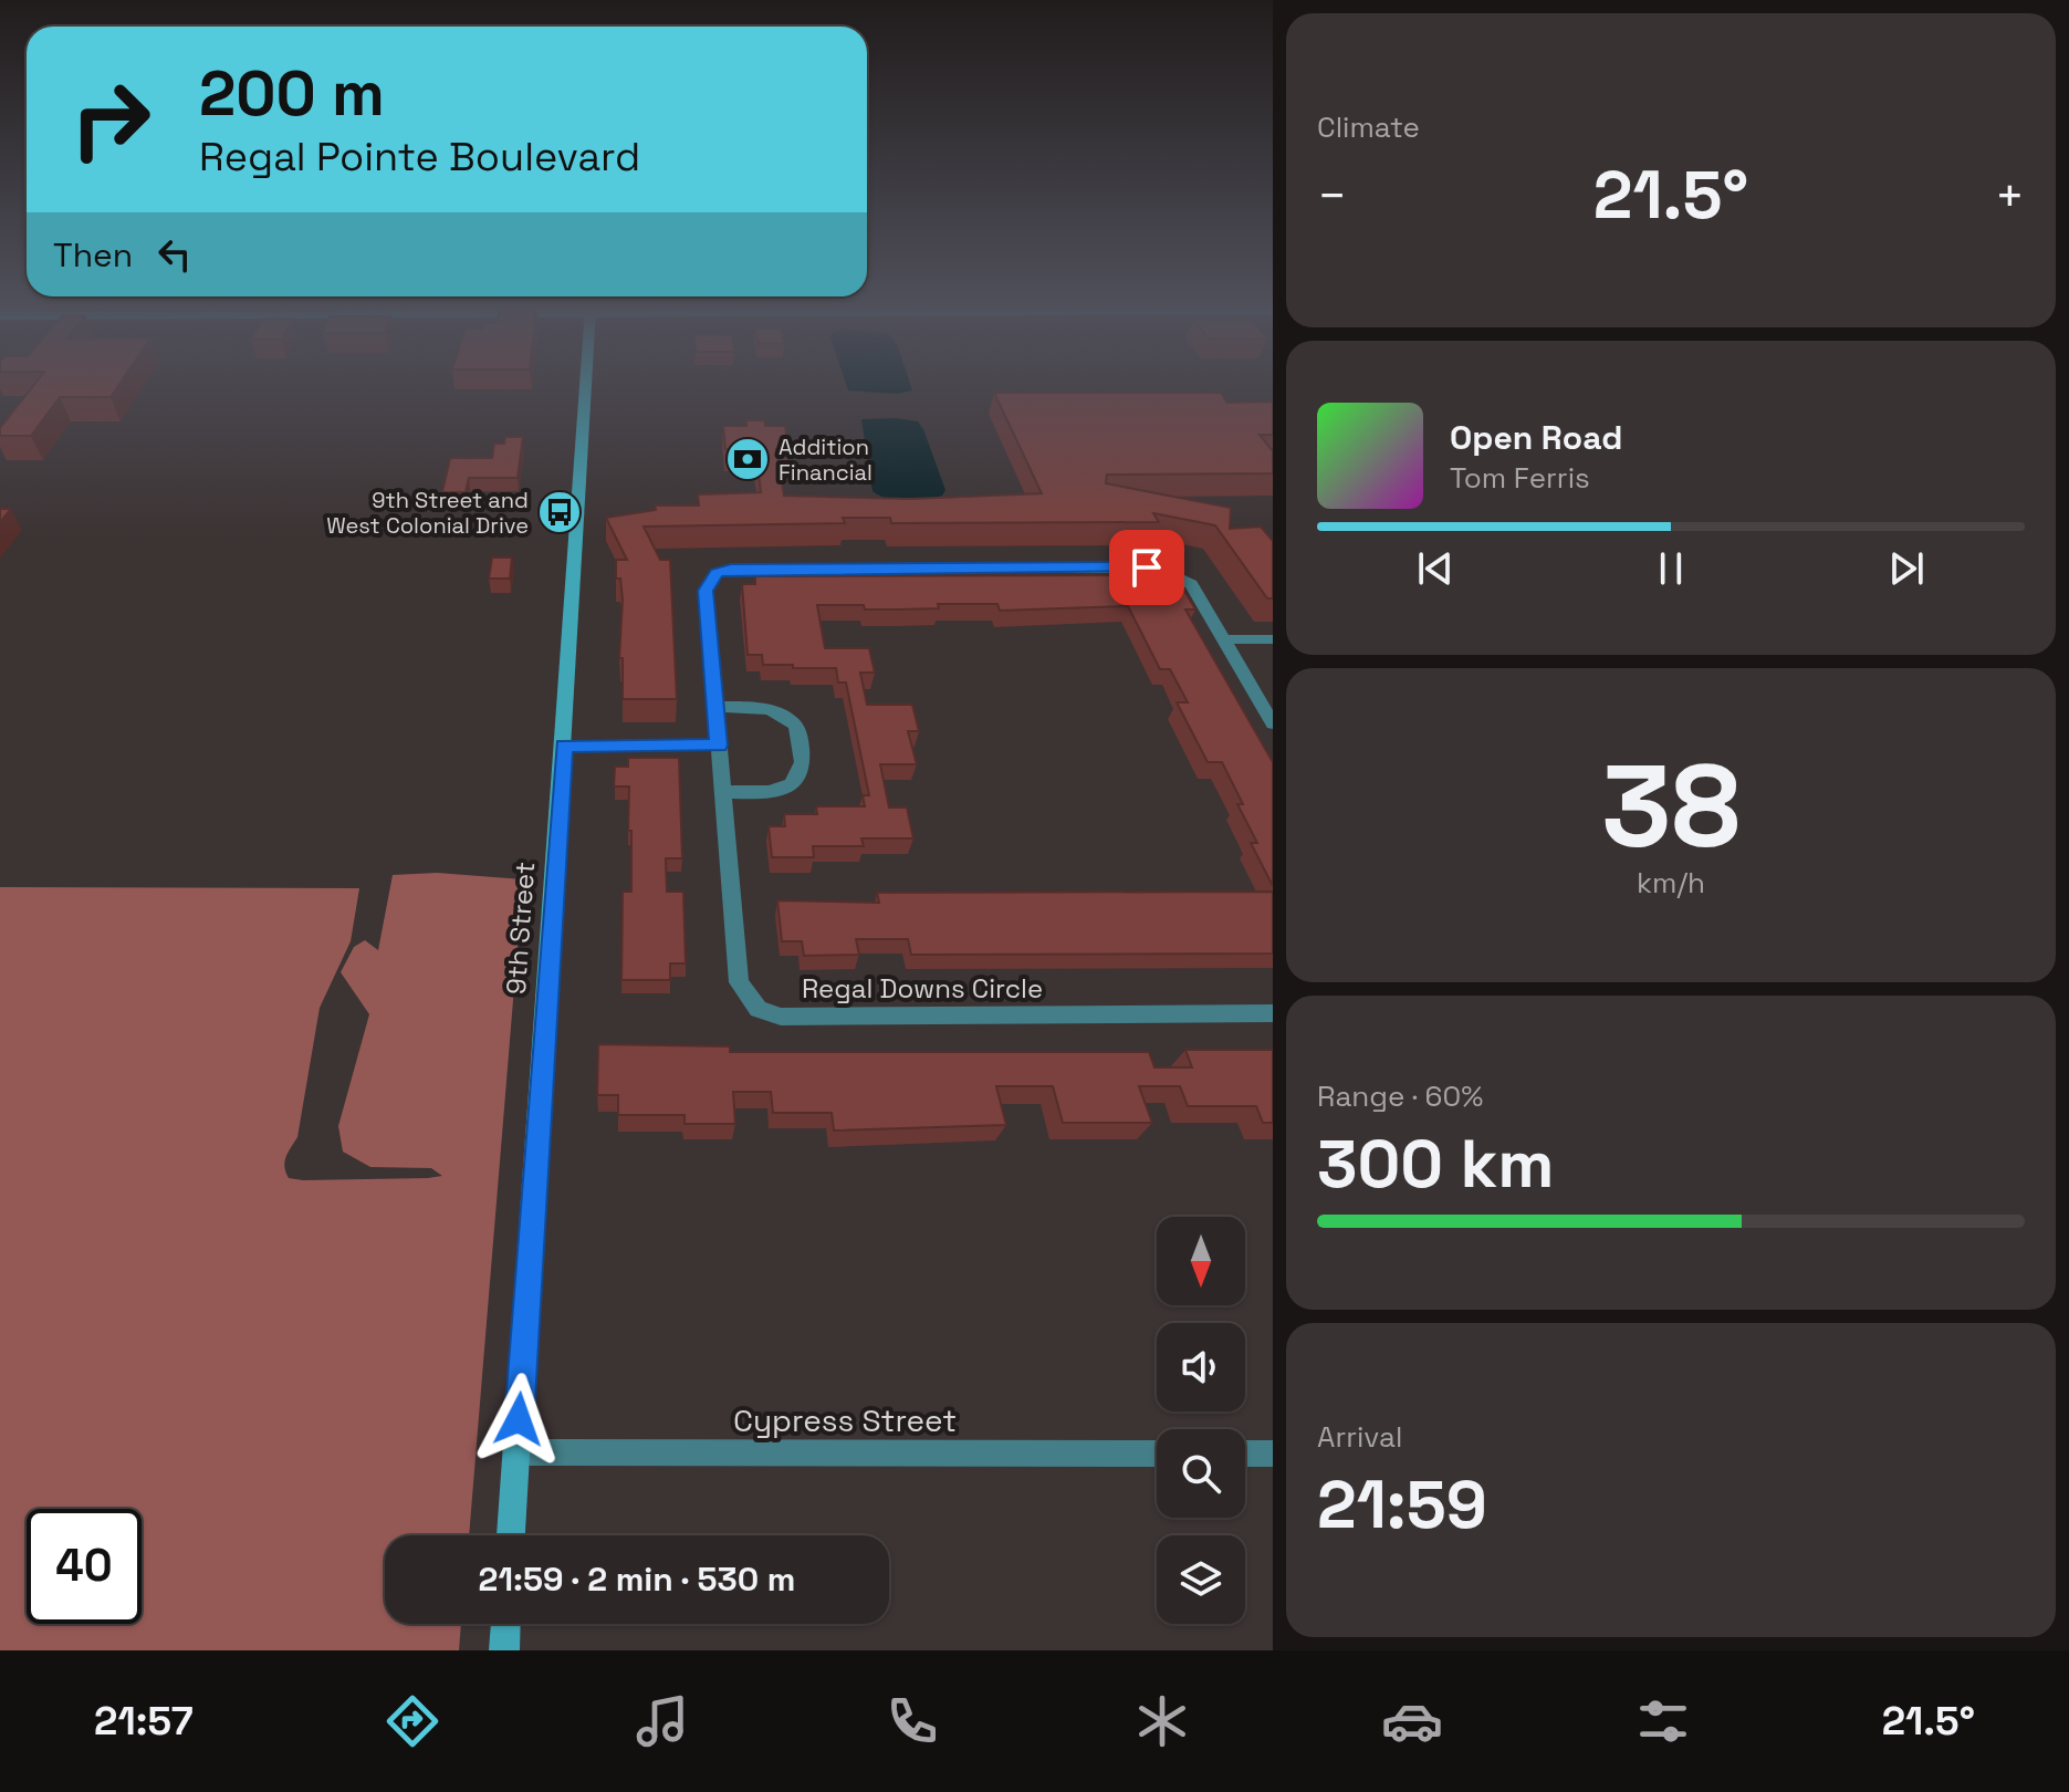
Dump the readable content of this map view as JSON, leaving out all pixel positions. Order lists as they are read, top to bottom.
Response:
{
  "streets": {
    "street": ["9th Street", "Regal Downs Circle", "Cypress Street"]
  },
  "crossings": [
    ["9th Street", "Cypress Street"]
  ],
  "places": {
    "bank": ["Addition Financial"],
    "bus stop": ["9th Street and West Colonial Drive"]
  },
  "north": "bottom",
  "page": {
    "tile": [
      "Climate",
      ["38", "km/h"],
      ["Range · 60%", "300 km"],
      ["Arrival", "21:59"]
    ],
    "turn": ["200 m", "Regal Pointe Boulevard"],
    "heat": ["−", "21.5°", "+"],
    "then": "Then",
    "song": ["Open Road", "Tom Ferris"],
    "limit": "40",
    "trip": "21:59 · 2 min · 530 m",
    "tabs": ["21:57", "21.5°"]
  }
}
